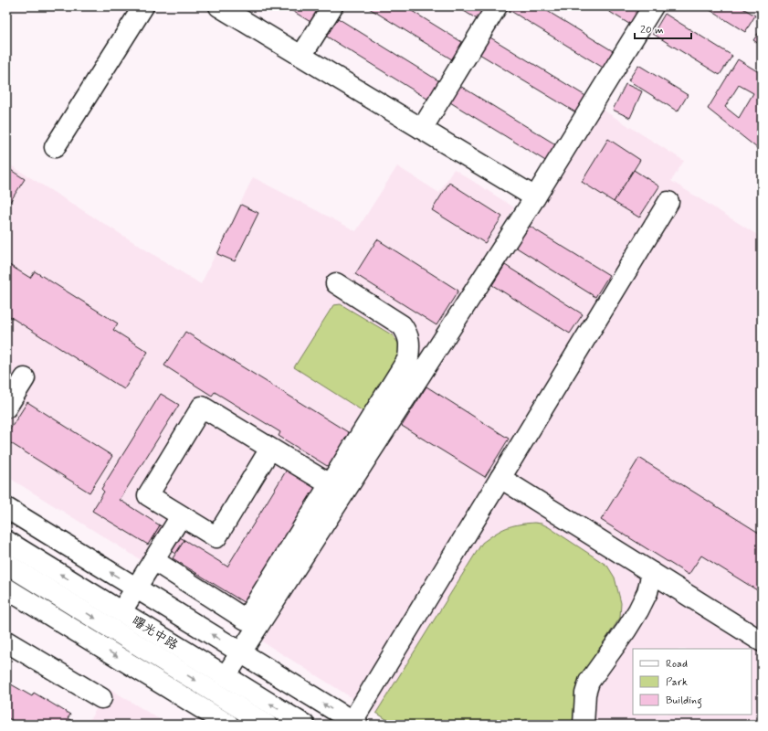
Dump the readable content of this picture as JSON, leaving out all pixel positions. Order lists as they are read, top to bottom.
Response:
{
  "streets": {
    "street": ["曙光中路"]
  },
  "legend": ["Road", "Park", "Building"],
  "scale_bar": "20 m"
}
